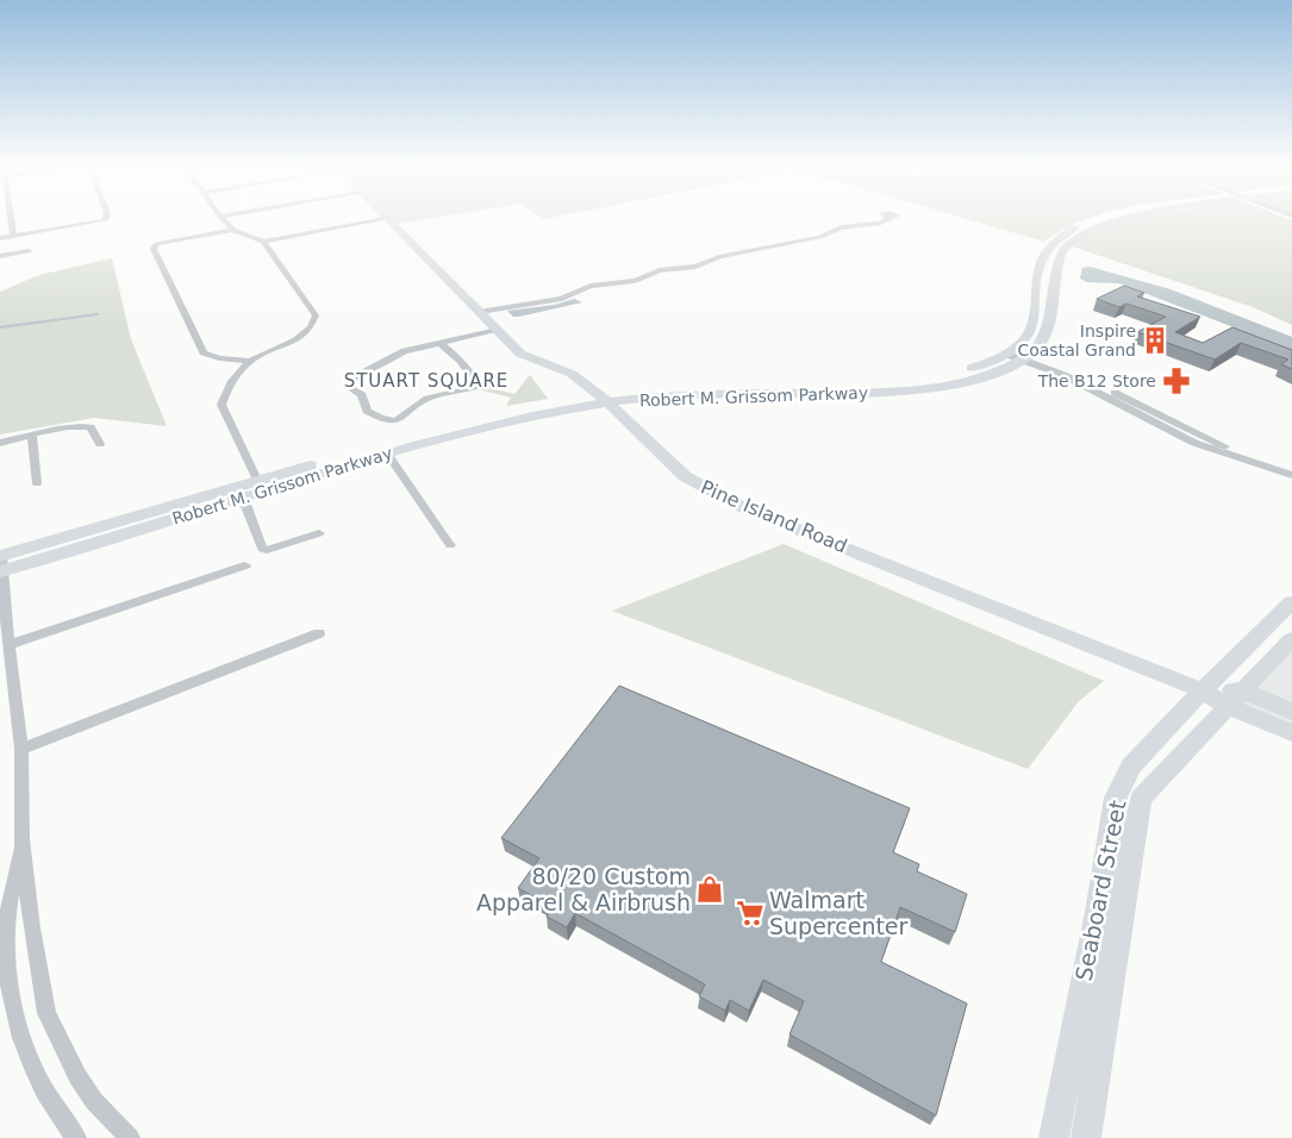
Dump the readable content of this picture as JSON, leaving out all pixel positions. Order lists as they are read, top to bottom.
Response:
{
  "streets": {
    "main road": ["Robert M. Grissom Parkway", "Pine Island Road", "Seaboard Street"]
  },
  "crossings": [
    ["Robert M. Grissom Parkway", "Pine Island Road"],
    ["Pine Island Road", "Seaboard Street"]
  ],
  "districts": ["STUART SQUARE"],
  "places": {
    "building": ["Inspire Coastal Grand"],
    "pharmacy": ["The B12 Store"],
    "shop": ["80/20 Custom Apparel & Airbrush"],
    "supermarket": ["Walmart Supercenter"]
  }
}
